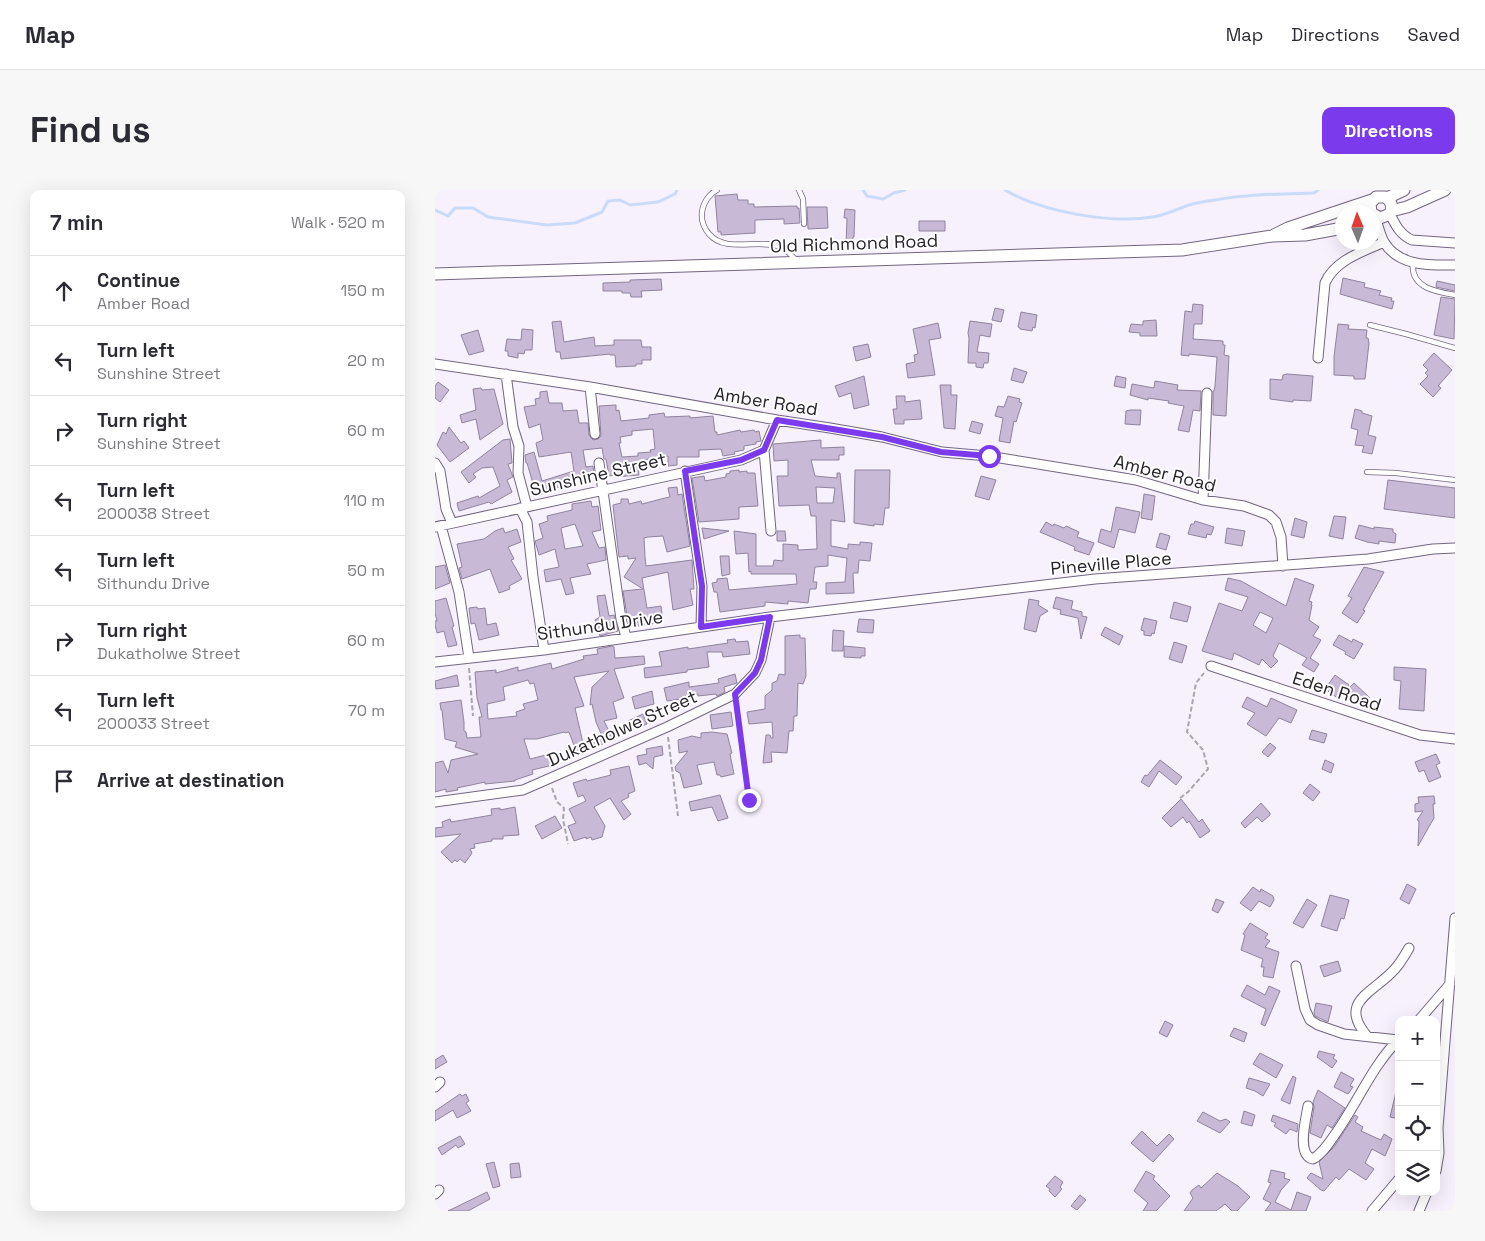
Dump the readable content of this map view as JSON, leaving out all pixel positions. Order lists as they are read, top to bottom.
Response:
{
  "streets": {
    "street": [
      "Old Richmond Road",
      "Amber Road",
      "Sunshine Street",
      "Pineville Place",
      "Sithundu Drive",
      "Eden Road",
      "Dukatholwe Street"
    ]
  },
  "crossings": [
    ["Amber Road", "Pineville Place"],
    ["Pineville Place", "Sithundu Drive"],
    ["Pineville Place", "Dukatholwe Street"],
    ["Sithundu Drive", "Dukatholwe Street"]
  ],
  "north": "top",
  "page": {
    "header": "Map",
    "nav": ["Map", "Directions", "Saved"],
    "buttons": "Directions",
    "title": "Find us",
    "heading": ["7 min", "Walk · 520 m"],
    "list": [
      ["Continue", "Amber Road", "150 m"],
      ["Turn left", "Sunshine Street", "20 m"],
      ["Turn right", "Sunshine Street", "60 m"],
      ["Turn left", "200038 Street", "110 m"],
      ["Turn left", "Sithundu Drive", "50 m"],
      ["Turn right", "Dukatholwe Street", "60 m"],
      ["Turn left", "200033 Street", "70 m"],
      "Arrive at destination"
    ],
    "map_buttons": ["+", "−"]
  }
}
